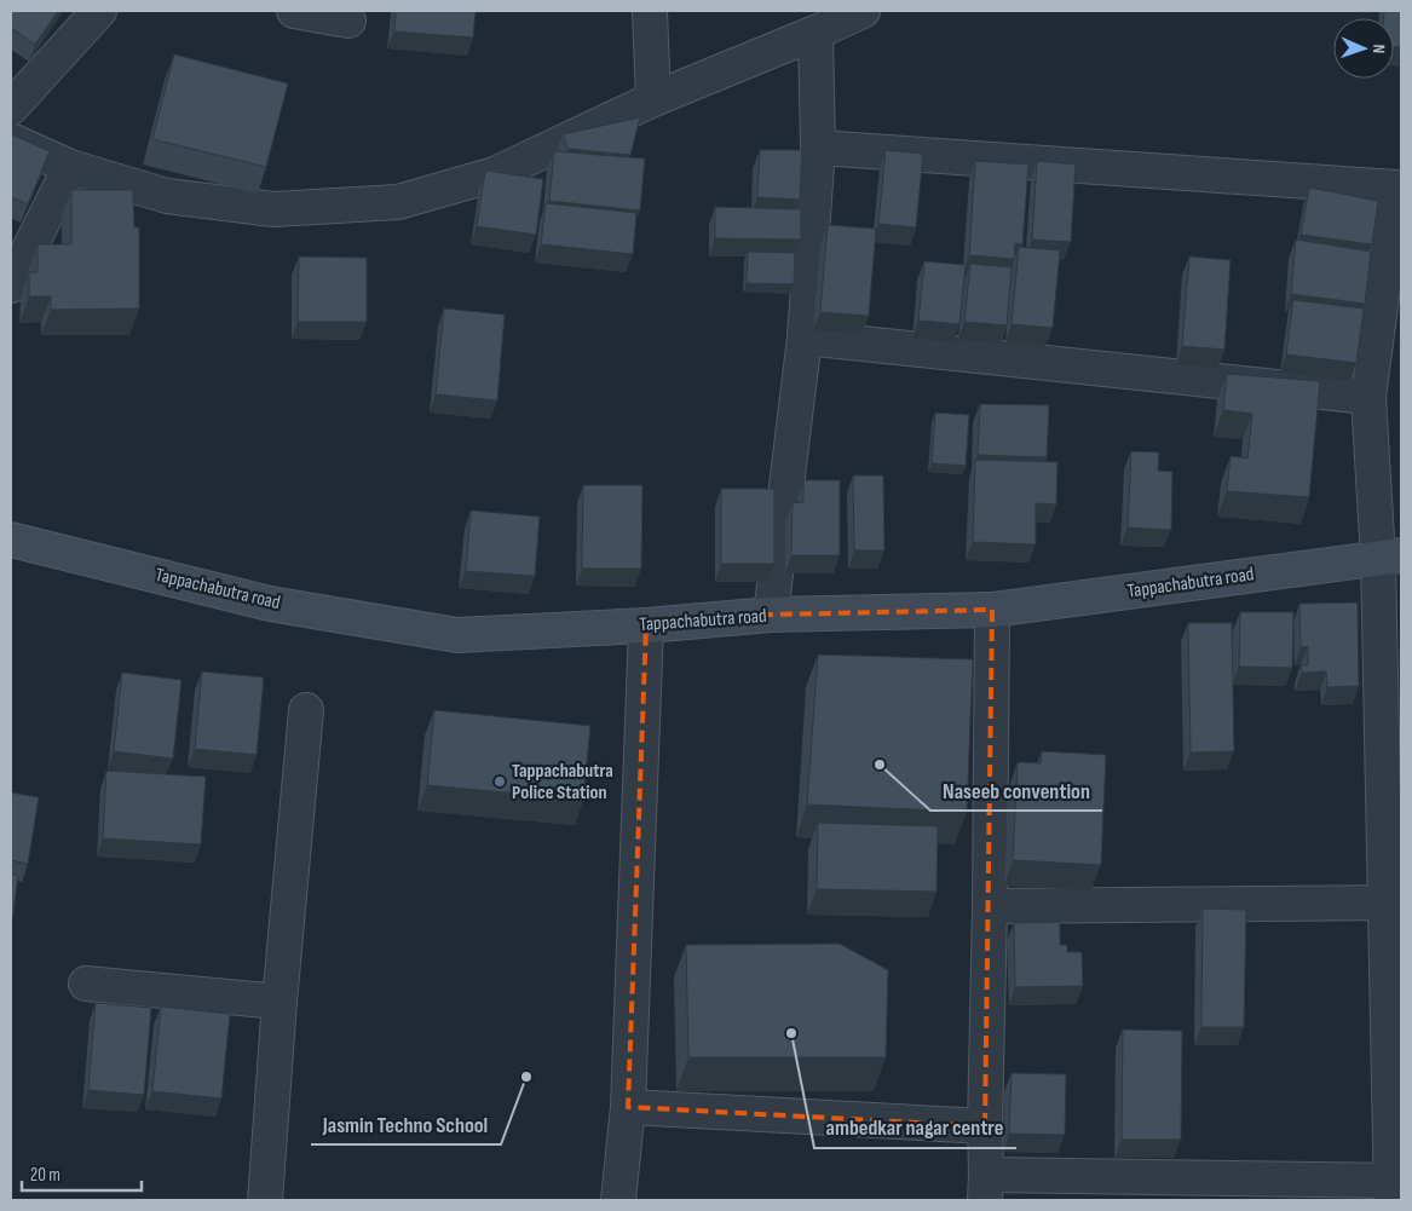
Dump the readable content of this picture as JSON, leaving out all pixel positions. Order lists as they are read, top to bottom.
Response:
{
  "streets": {
    "main road": ["Tappachabutra road"]
  },
  "places": [
    "Naseeb convention",
    "Tappachabutra Police Station",
    "ambedkar nagar centre",
    "Jasmin Techno School"
  ],
  "scale_bar": "20 m",
  "north": "right"
}
